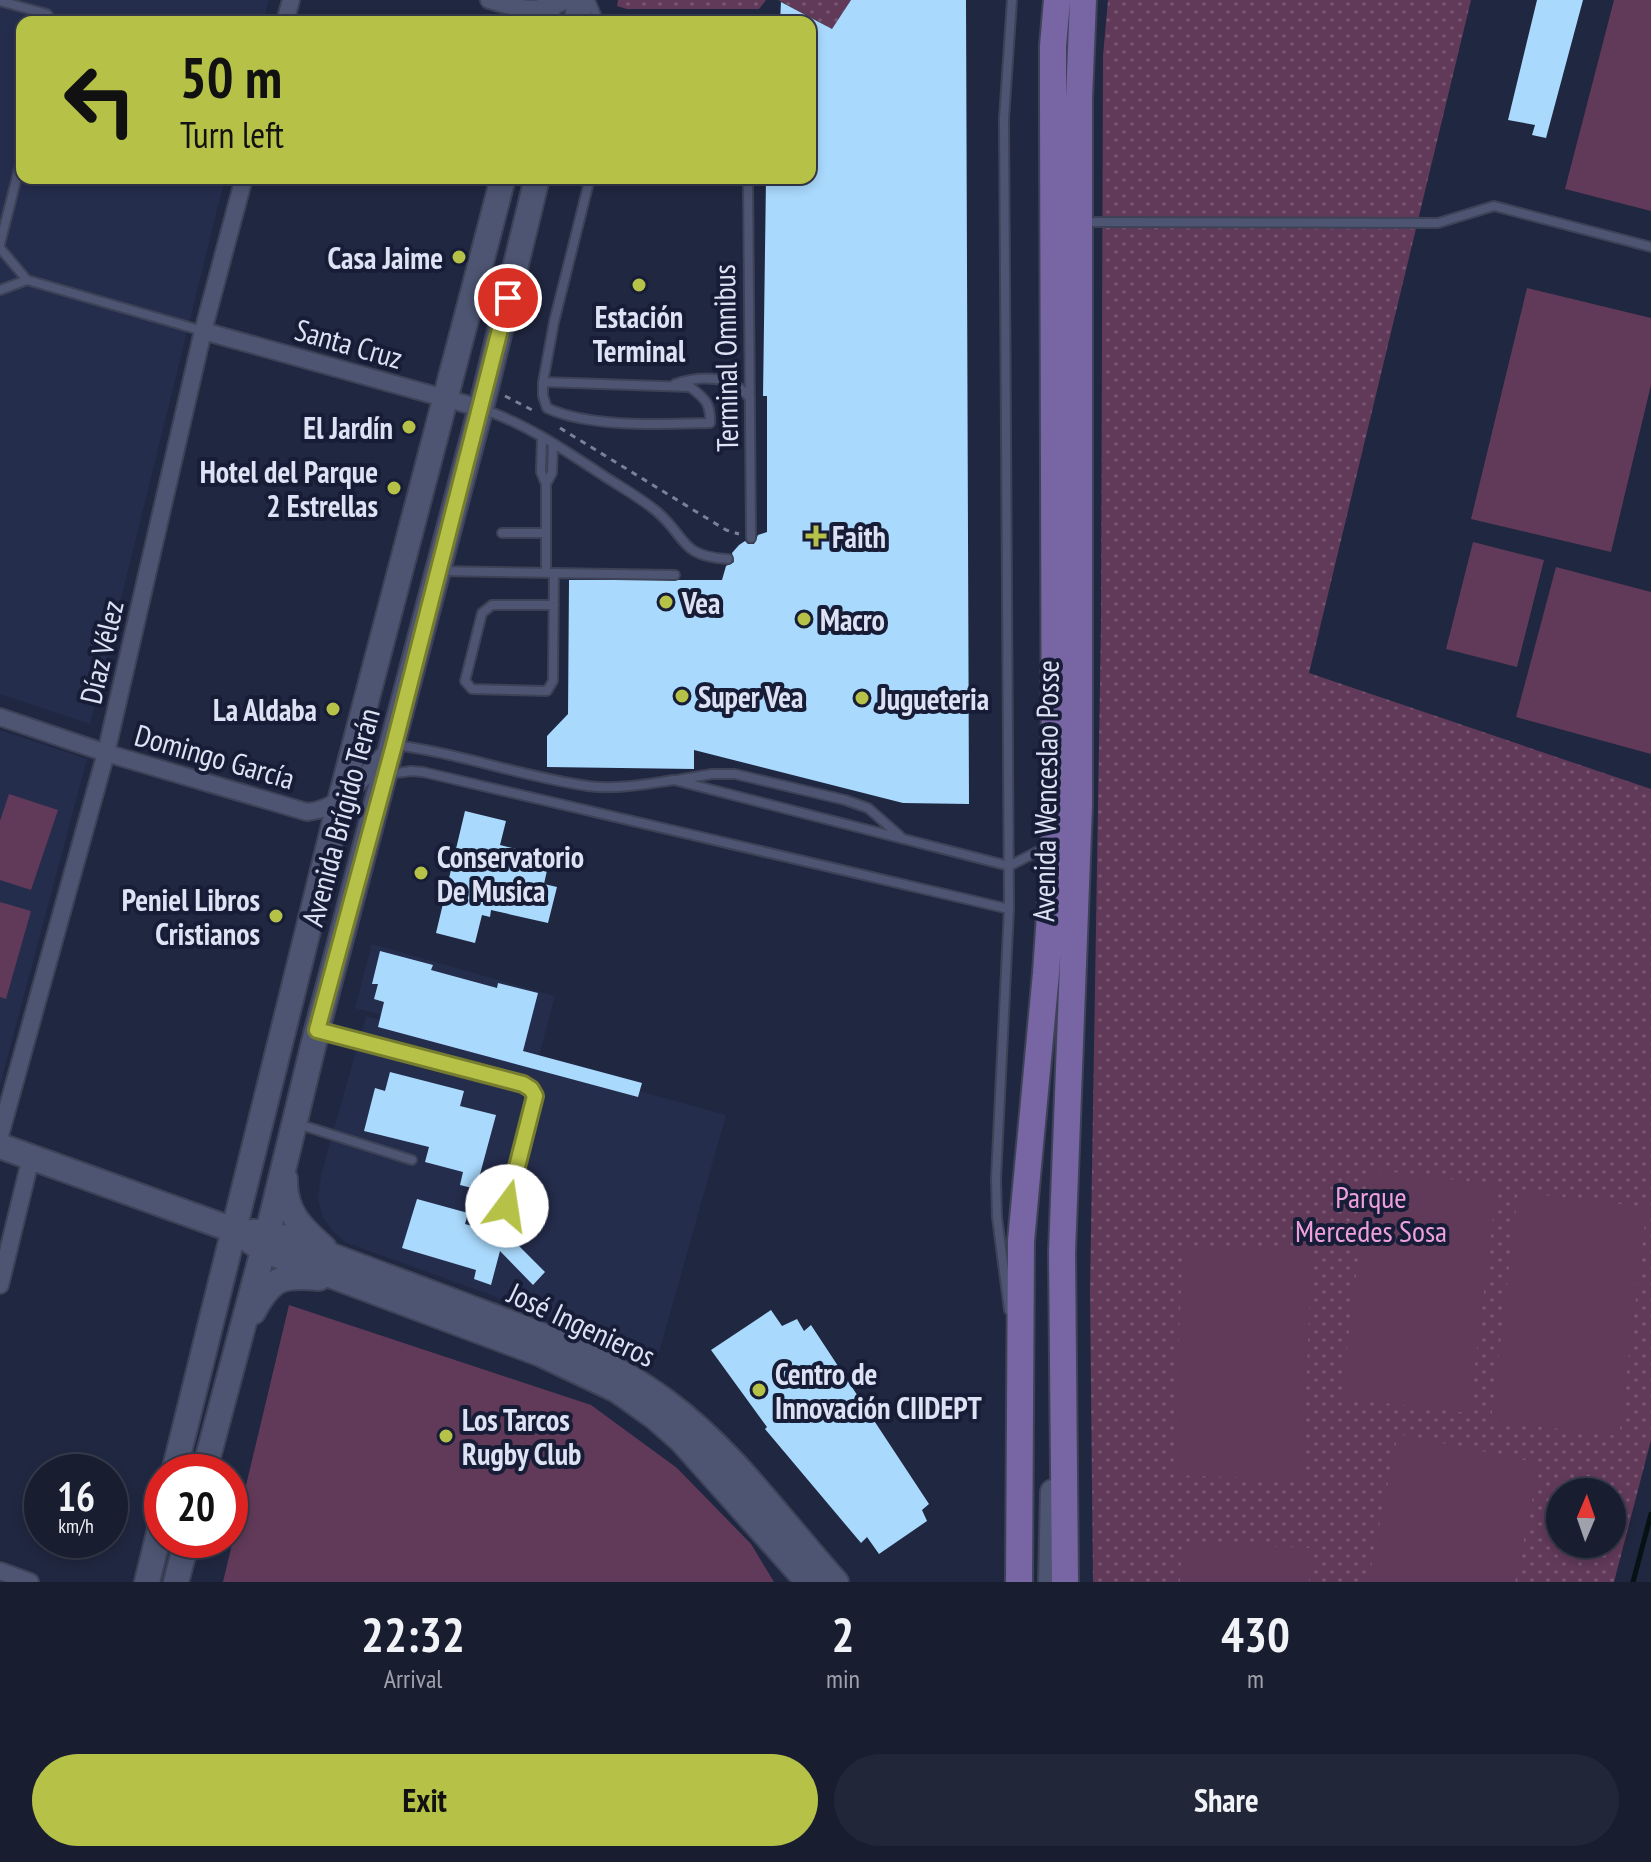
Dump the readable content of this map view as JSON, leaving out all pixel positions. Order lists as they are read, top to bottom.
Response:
{
  "streets": {
    "main road": ["Avenida Wenceslao Posse", "Avenida Brígido Terán", "José Ingenieros"],
    "street": ["Santa Cruz", "Díaz Vélez", "Domingo García"],
    "lane": ["Terminal Omnibus"]
  },
  "crossings": [
    ["Santa Cruz", "Díaz Vélez"],
    ["Santa Cruz", "Avenida Brígido Terán"],
    ["Díaz Vélez", "Domingo García"],
    ["Domingo García", "Avenida Brígido Terán"],
    ["Avenida Brígido Terán", "José Ingenieros"]
  ],
  "parks": ["Parque Mercedes Sosa"],
  "places": {
    "other": [
      "Casa Jaime",
      "Estación Terminal",
      "El Jardín",
      "Hotel del Parque 2 Estrellas",
      "Vea",
      "Macro",
      "Super Vea",
      "Jugueteria",
      "La Aldaba",
      "Conservatorio De Musica",
      "Peniel Libros Cristianos",
      "Centro de Innovación CIIDEPT",
      "Los Tarcos Rugby Club"
    ],
    "health": ["Faith"]
  },
  "north": "top",
  "page": {
    "turn": ["50 m", "Turn left"],
    "speed": "16 km/h",
    "limit": "20",
    "eta": [
      "22:32",
      "Arrival",
      "2",
      "min",
      "430",
      "m"
    ],
    "buttons": ["Exit", "Share"]
  }
}
